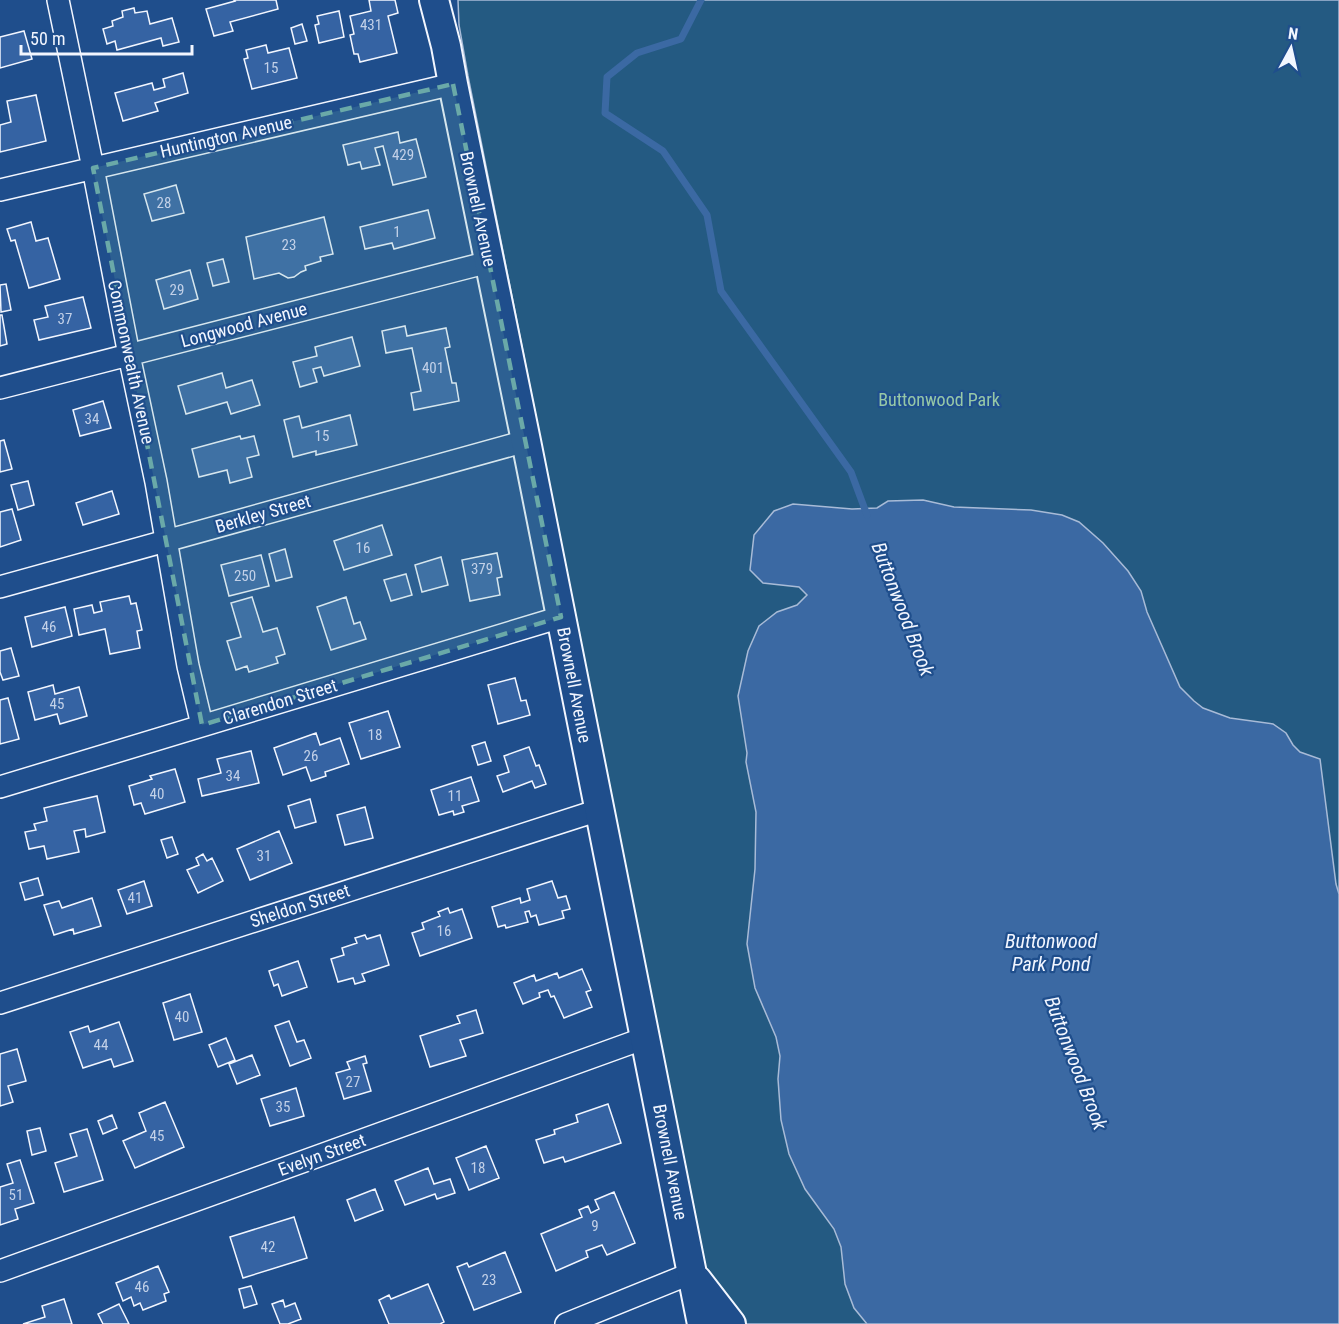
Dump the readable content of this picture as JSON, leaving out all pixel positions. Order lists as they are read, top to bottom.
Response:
{
  "streets": {
    "main road": ["Brownell Avenue"],
    "street": [
      "Huntington Avenue",
      "Longwood Avenue",
      "Commonwealth Avenue",
      "Berkley Street",
      "Clarendon Street",
      "Sheldon Street",
      "Evelyn Street"
    ]
  },
  "crossings": [
    ["Huntington Avenue", "Brownell Avenue"],
    ["Huntington Avenue", "Commonwealth Avenue"],
    ["Brownell Avenue", "Longwood Avenue"],
    ["Brownell Avenue", "Berkley Street"],
    ["Brownell Avenue", "Clarendon Street"],
    ["Brownell Avenue", "Sheldon Street"],
    ["Brownell Avenue", "Evelyn Street"],
    ["Longwood Avenue", "Commonwealth Avenue"],
    ["Commonwealth Avenue", "Berkley Street"],
    ["Commonwealth Avenue", "Clarendon Street"]
  ],
  "water": ["Buttonwood Brook", "Buttonwood Park Pond"],
  "parks": ["Buttonwood Park"],
  "house_numbers": [
    "431",
    "15",
    "429",
    "28",
    "1",
    "23",
    "29",
    "37",
    "401",
    "34",
    "15",
    "16",
    "379",
    "250",
    "46",
    "45",
    "18",
    "26",
    "34",
    "40",
    "11",
    "31",
    "41",
    "16",
    "40",
    "44",
    "27",
    "35",
    "45",
    "18",
    "51",
    "9",
    "42",
    "23",
    "46"
  ],
  "scale_bar": "50 m",
  "north": "top"
}
